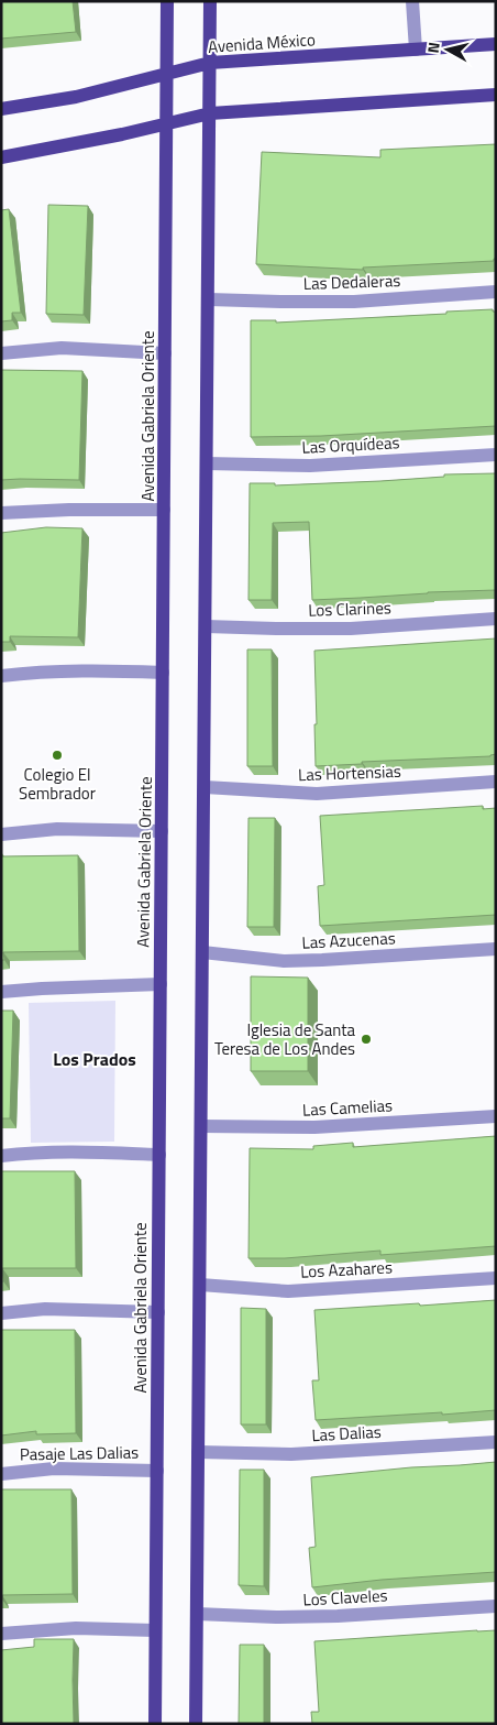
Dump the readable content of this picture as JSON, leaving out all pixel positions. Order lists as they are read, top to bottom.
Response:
{
  "streets": {
    "main road": ["Avenida México", "Avenida Gabriela Oriente"],
    "street": [
      "Las Dedaleras",
      "Las Orquídeas",
      "Los Clarines",
      "Las Hortensias",
      "Las Azucenas",
      "Las Camelias",
      "Los Azahares",
      "Las Dalias",
      "Pasaje Las Dalias",
      "Los Claveles"
    ]
  },
  "crossings": [
    ["Avenida México", "Avenida Gabriela Oriente"],
    ["Avenida Gabriela Oriente", "Pasaje Las Dalias"]
  ],
  "districts": ["Los Prados"],
  "places": ["Colegio El Sembrador", "Iglesia de Santa Teresa de Los Andes"],
  "north": "left"
}
